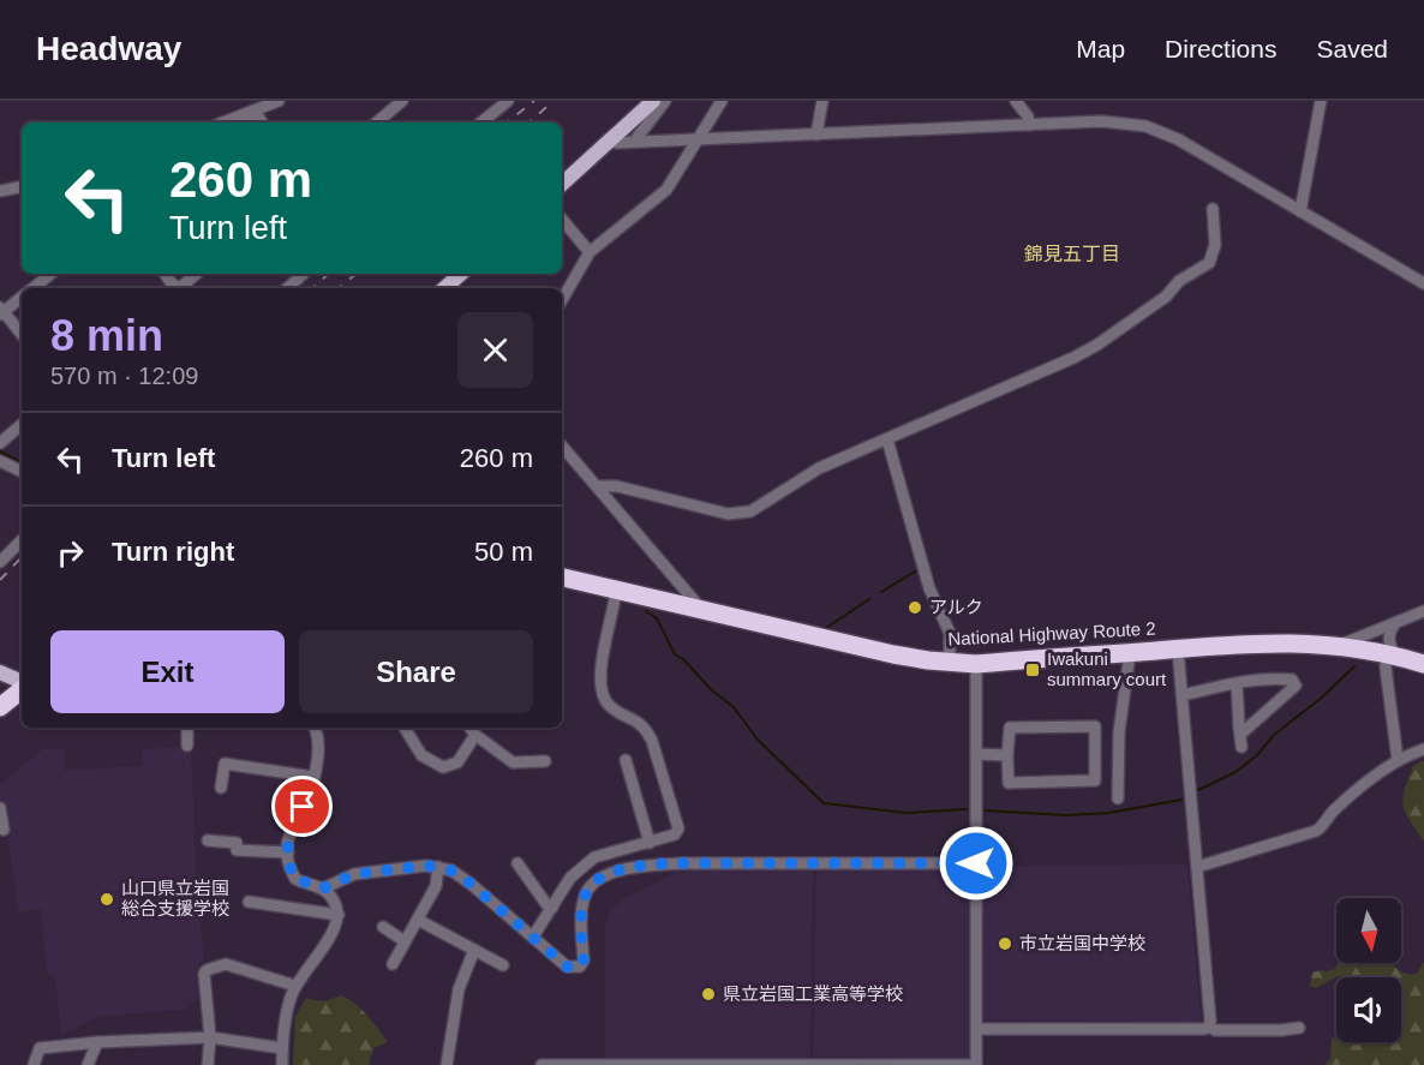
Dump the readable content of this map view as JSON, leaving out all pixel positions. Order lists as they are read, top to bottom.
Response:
{
  "streets": {
    "highway": ["National Highway Route 2"]
  },
  "districts": ["錦見五丁目"],
  "places": {
    "other": [
      "アルク",
      "山口県立岩国 総合支援学校",
      "市立岩国中学校",
      "県立岩国工業高等学校"
    ],
    "transit": ["Iwakuni summary court"]
  },
  "north": "bottom",
  "page": {
    "header": "Headway",
    "nav": ["Map", "Directions", "Saved"],
    "turn": ["260 m", "Turn left"],
    "heading": ["8 min", "570 m · 12:09"],
    "list": [
      {
        "name": "Turn left",
        "value": "260 m"
      },
      {
        "name": "Turn right",
        "value": "50 m"
      }
    ],
    "buttons": ["Exit", "Share"]
  }
}
